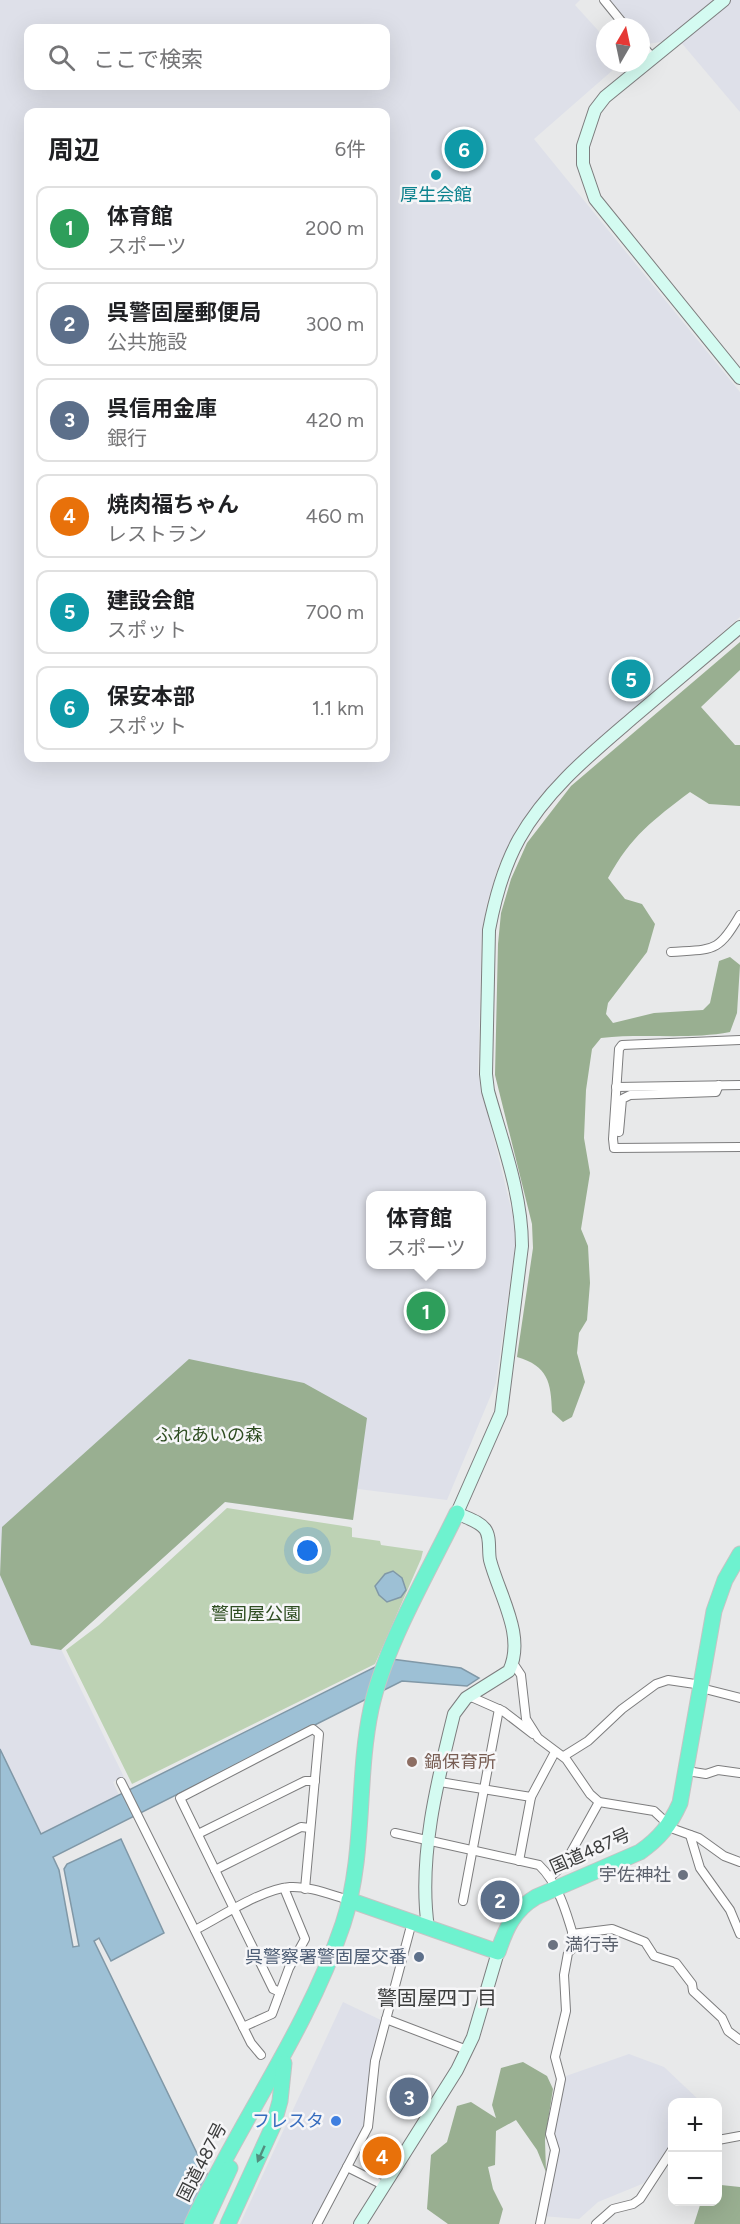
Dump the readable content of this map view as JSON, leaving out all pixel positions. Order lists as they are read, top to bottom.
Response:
{
  "streets": {
    "highway": ["国道487号"]
  },
  "districts": ["警固屋四丁目"],
  "parks": ["ふれあいの森", "警固屋公園"],
  "places": [
    "厚生会館",
    "鍋保育所",
    "宇佐神社",
    "満行寺",
    "呉警察署警固屋交番",
    "フレスタ"
  ],
  "north": "top",
  "page": {
    "search": "ここで検索",
    "heading": ["周辺", "6件"],
    "pins": [
      "6",
      "5",
      "1",
      "2",
      "3",
      "4"
    ],
    "list": [
      {
        "mark": "1",
        "name": "体育館",
        "note": "スポーツ",
        "value": "200 m"
      },
      {
        "mark": "2",
        "name": "呉警固屋郵便局",
        "note": "公共施設",
        "value": "300 m"
      },
      {
        "mark": "3",
        "name": "呉信用金庫",
        "note": "銀行",
        "value": "420 m"
      },
      {
        "mark": "4",
        "name": "焼肉福ちゃん",
        "note": "レストラン",
        "value": "460 m"
      },
      {
        "mark": "5",
        "name": "建設会館",
        "note": "スポット",
        "value": "700 m"
      },
      {
        "mark": "6",
        "name": "保安本部",
        "note": "スポット",
        "value": "1.1 km"
      }
    ],
    "popup": ["体育館", "スポーツ"],
    "map_buttons": ["+", "−"]
  }
}
